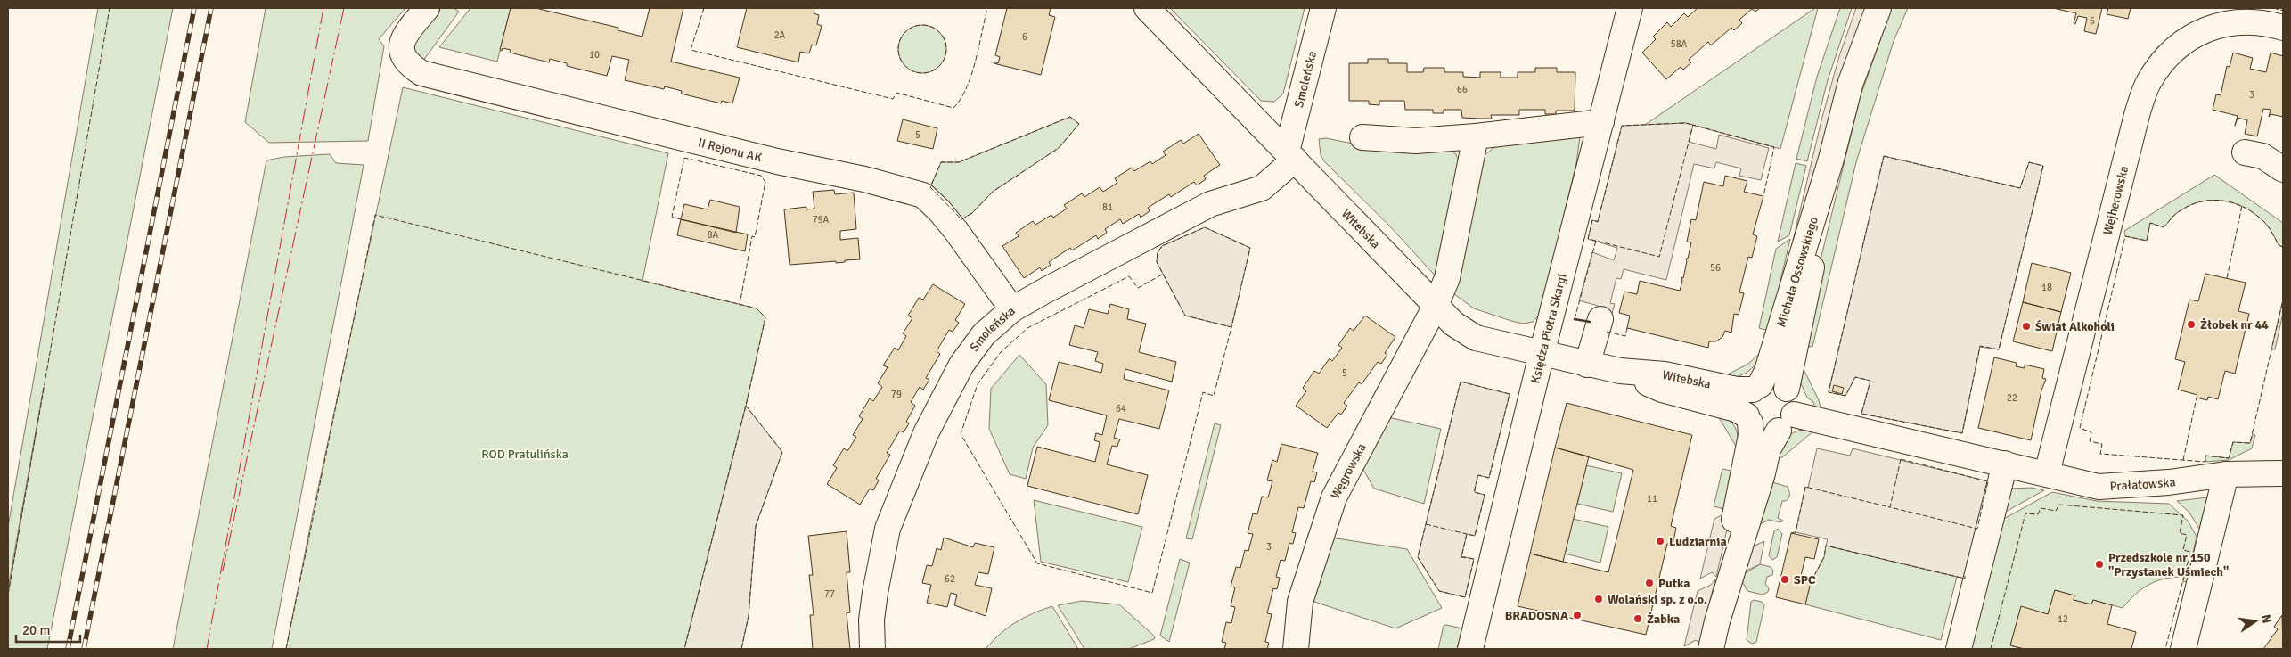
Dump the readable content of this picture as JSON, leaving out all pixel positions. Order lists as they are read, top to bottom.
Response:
{
  "streets": {
    "street": [
      "Smoleńska",
      "II Rejonu AK",
      "Wejherowska",
      "Witebska",
      "Michała Ossowskiego",
      "Księdza Piotra Skargi",
      "Węgrowska",
      "Prałatowska"
    ]
  },
  "crossings": [
    ["Smoleńska", "II Rejonu AK"],
    ["Smoleńska", "Witebska"],
    ["Wejherowska", "Prałatowska"],
    ["Witebska", "Michała Ossowskiego"],
    ["Witebska", "Księdza Piotra Skargi"],
    ["Witebska", "Węgrowska"],
    ["Witebska", "Prałatowska"],
    ["Michała Ossowskiego", "Prałatowska"]
  ],
  "parks": ["ROD Pratulińska"],
  "places": [
    "Żłobek nr 44",
    "Świat Alkoholi",
    "Ludziarnia",
    "Przedszkole nr 150 \"Przystanek Uśmiech\"",
    "SPC",
    "Putka",
    "Wolański sp. z o.o.",
    "BRADOSNA",
    "Żabka"
  ],
  "house_numbers": [
    "6",
    "2A",
    "6",
    "58A",
    "10",
    "66",
    "3",
    "5",
    "81",
    "79A",
    "8A",
    "56",
    "18",
    "5",
    "79",
    "22",
    "64",
    "11",
    "3",
    "62",
    "77",
    "12"
  ],
  "scale_bar": "20 m",
  "north": "right"
}
